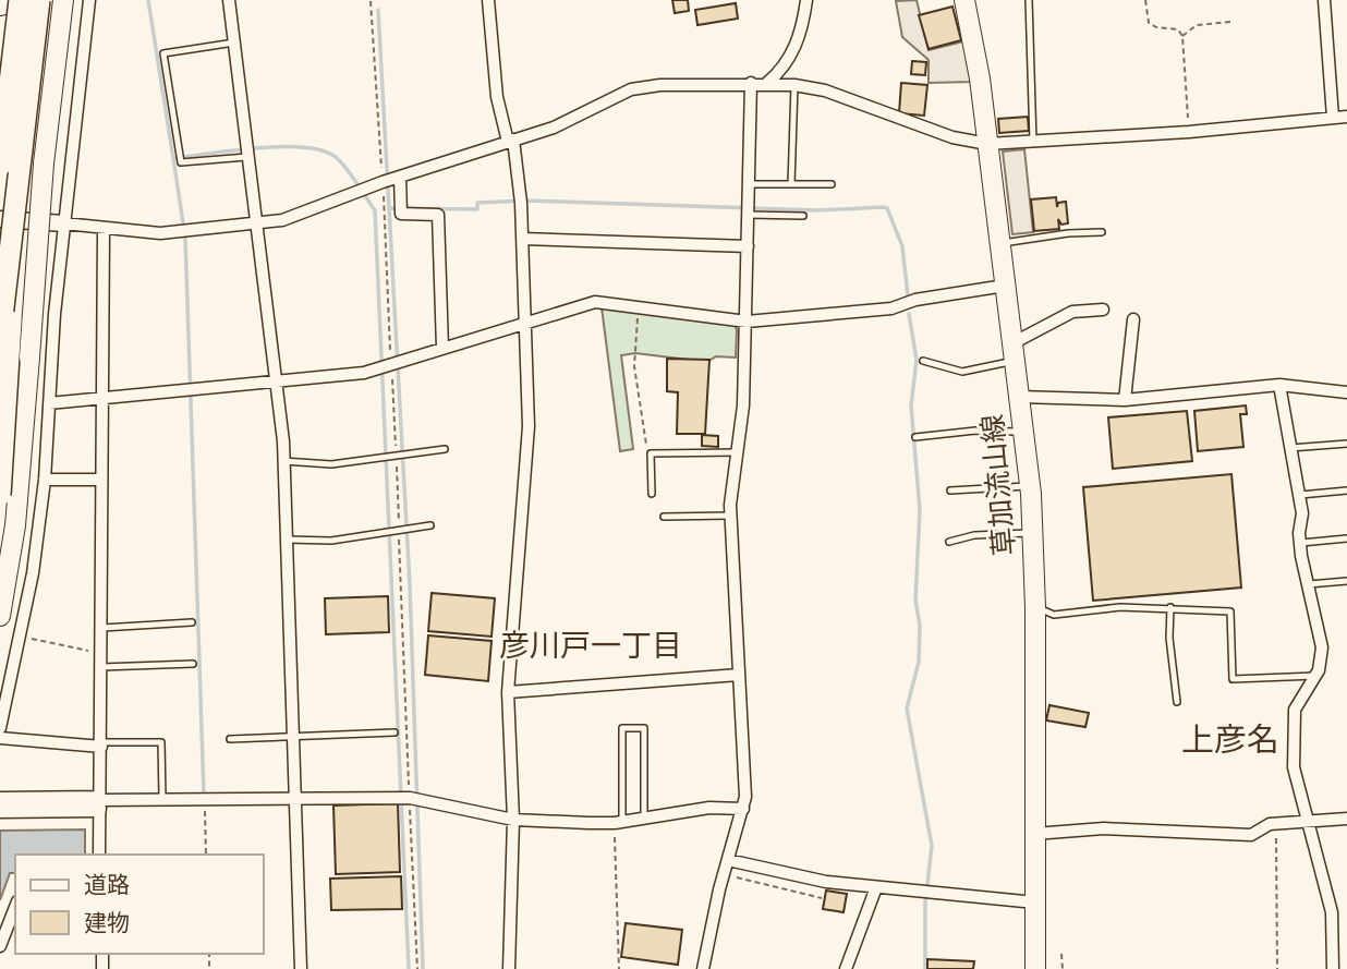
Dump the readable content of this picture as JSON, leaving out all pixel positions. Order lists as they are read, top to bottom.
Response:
{
  "streets": {
    "main road": ["草加流山線"]
  },
  "districts": ["彦川戸一丁目", "上彦名"],
  "legend": ["道路", "建物"]
}
